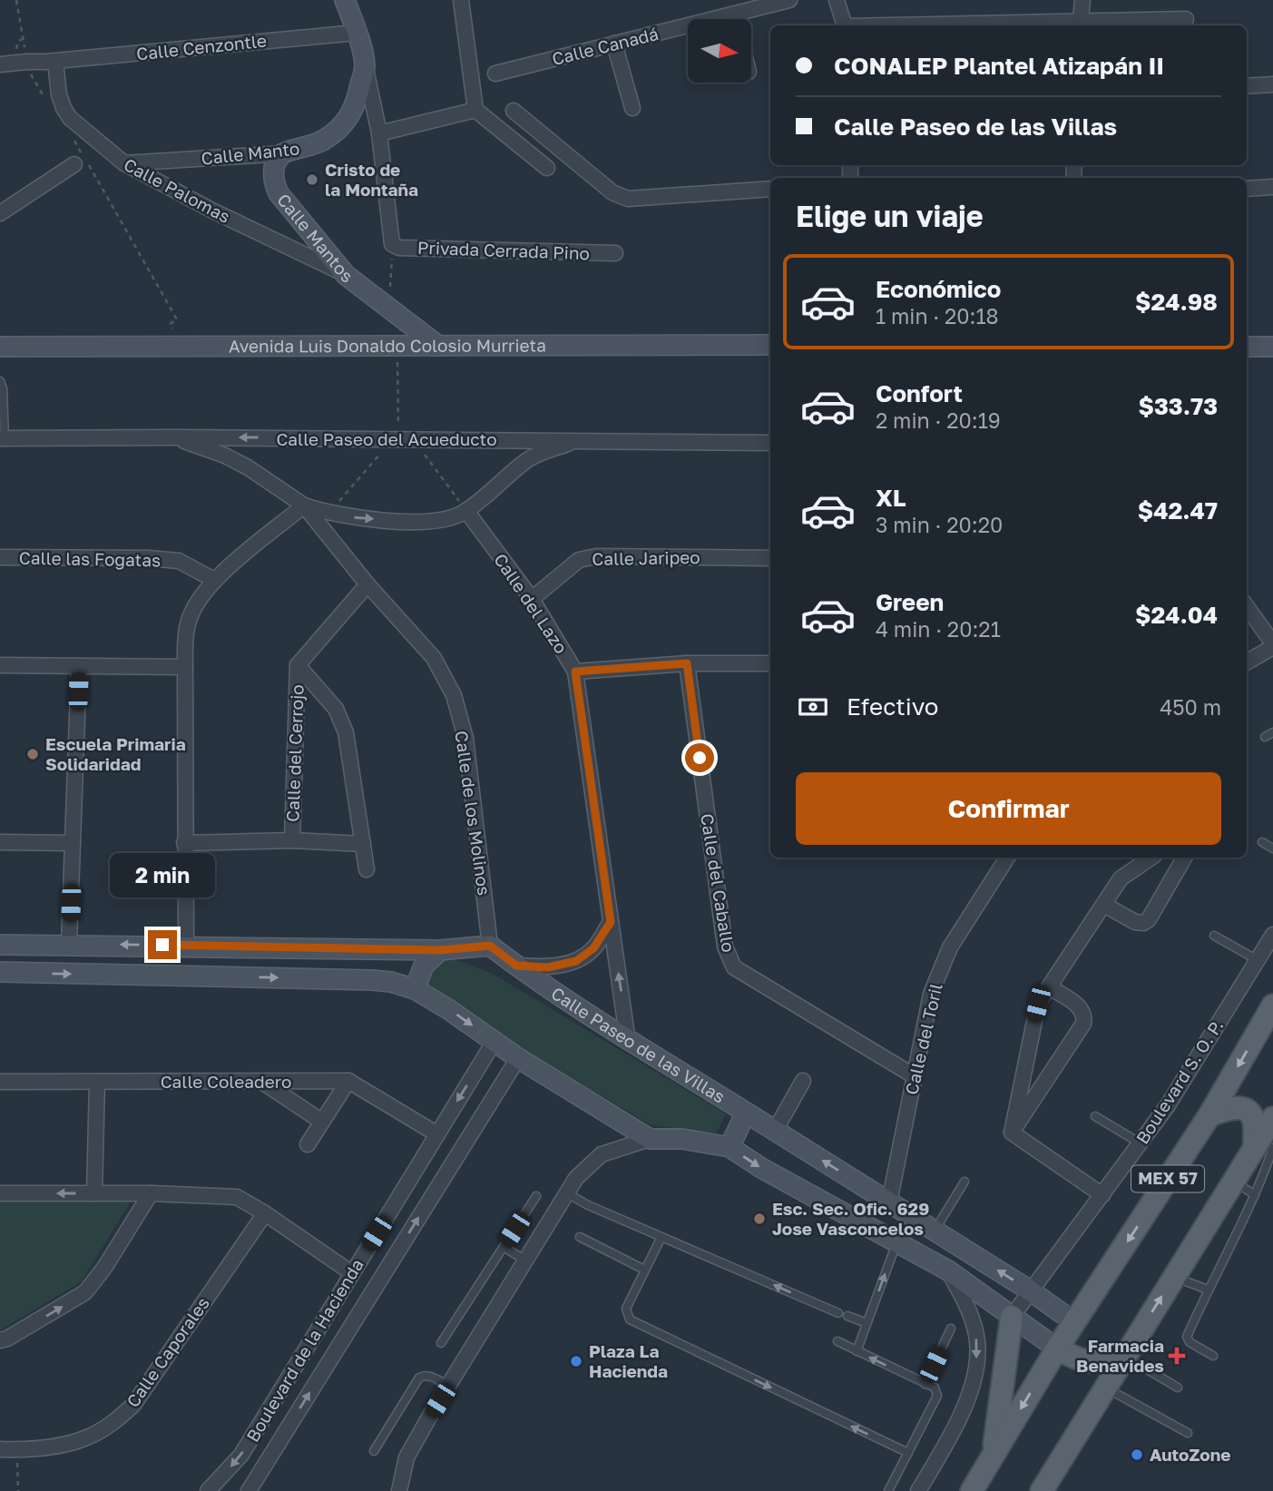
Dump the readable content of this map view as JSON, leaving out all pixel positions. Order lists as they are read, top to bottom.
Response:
{
  "streets": {
    "main road": ["MEX 57"],
    "street": [
      "Calle Canadá",
      "Calle Cenzontle",
      "Calle Manto",
      "Calle Palomas",
      "Calle Mantos",
      "Privada Cerrada Pino",
      "Avenida Luis Donaldo Colosio Murrieta",
      "Calle Paseo del Acueducto",
      "Calle Jaripeo",
      "Calle las Fogatas",
      "Calle del Lazo",
      "Calle del Cerrojo",
      "Calle de los Molinos",
      "Calle del Caballo",
      "Calle del Toril",
      "Calle Paseo de las Villas",
      "Calle Coleadero",
      "Boulevard S. O. P.",
      "Boulevard de la Hacienda",
      "Calle Caporales"
    ]
  },
  "crossings": [
    ["Calle Cenzontle", "Calle Palomas"],
    ["Calle Manto", "Calle Palomas"],
    ["Calle Manto", "Calle Mantos"],
    ["Calle Palomas", "Calle Mantos"],
    ["Calle Mantos", "Avenida Luis Donaldo Colosio Murrieta"],
    ["Calle Paseo del Acueducto", "Calle de los Molinos"],
    ["Calle Jaripeo", "Calle del Lazo"],
    ["Calle del Lazo", "Calle de los Molinos"],
    ["Calle del Lazo", "Calle Paseo de las Villas"],
    ["Calle del Cerrojo", "Calle de los Molinos"],
    ["Calle de los Molinos", "Calle Paseo de las Villas"],
    ["Calle del Caballo", "Calle del Toril"],
    ["Calle del Toril", "Calle Paseo de las Villas"],
    ["Calle Paseo de las Villas", "Boulevard S. O. P."],
    ["Calle Paseo de las Villas", "MEX 57"]
  ],
  "one_way": ["Calle Paseo del Acueducto"],
  "places": {
    "other": [
      "Cristo de la Montaña",
      "Escuela Primaria Solidaridad",
      "Esc. Sec. Ofic. 629 Jose Vasconcelos",
      "Plaza La Hacienda",
      "AutoZone"
    ],
    "health": ["Farmacia Benavides"]
  },
  "north": "right",
  "page": {
    "banner": ["CONALEP Plantel Atizapán II", "Calle Paseo de las Villas"],
    "heading": "Elige un viaje",
    "list": [
      {
        "name": "Económico",
        "note": "1 min · 20:18",
        "value": "$24.98"
      },
      {
        "name": "Confort",
        "note": "2 min · 20:19",
        "value": "$33.73"
      },
      {
        "name": "XL",
        "note": "3 min · 20:20",
        "value": "$42.47"
      },
      {
        "name": "Green",
        "note": "4 min · 20:21",
        "value": "$24.04"
      }
    ],
    "pay": ["Efectivo", "450 m"],
    "buttons": "Confirmar",
    "bubble": "2 min"
  }
}
